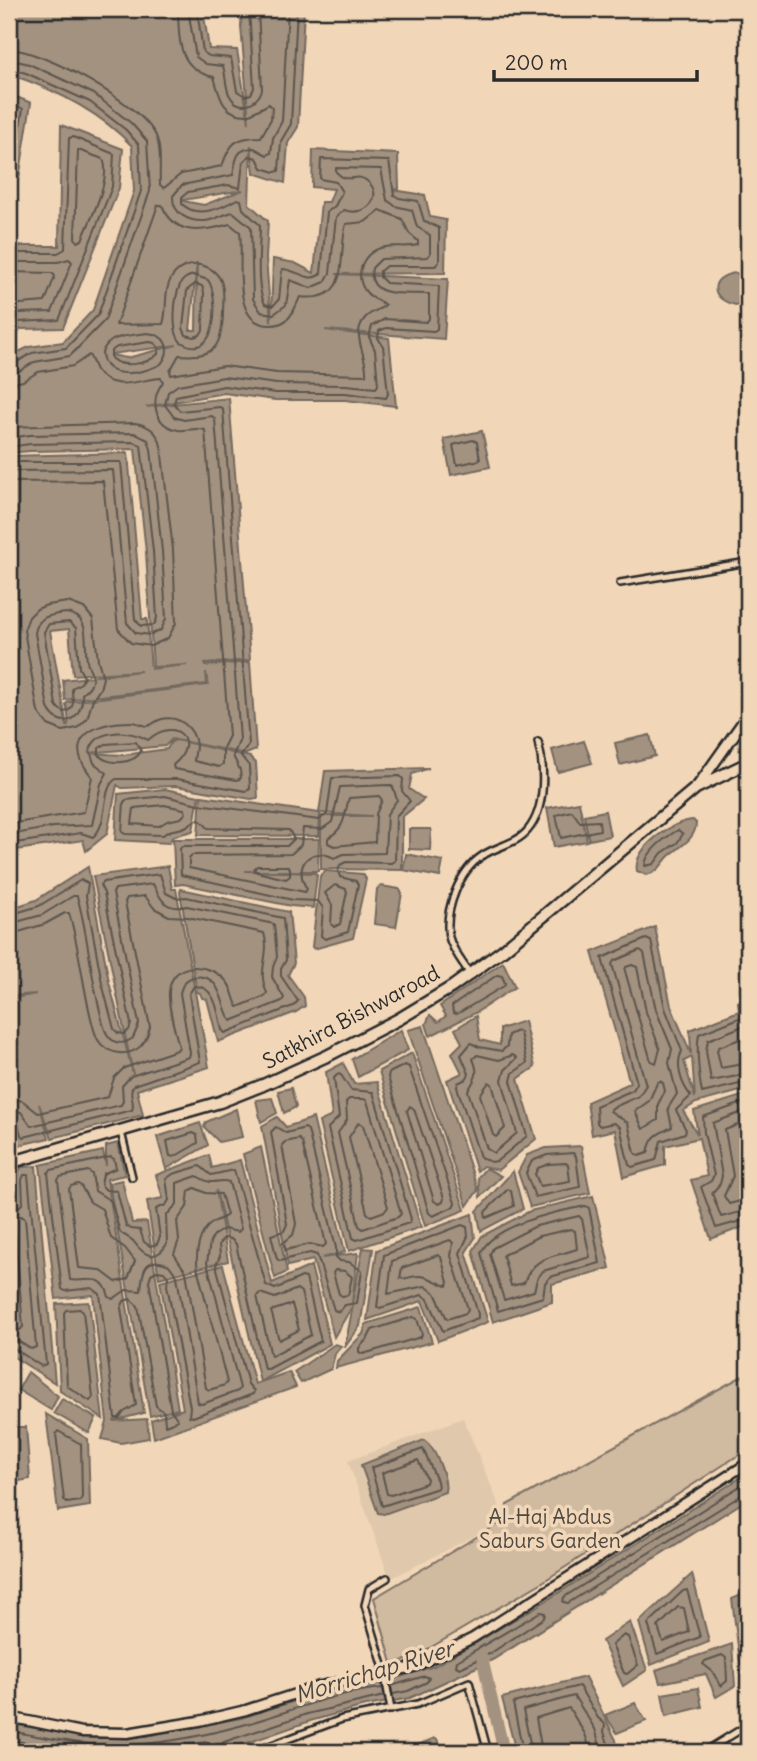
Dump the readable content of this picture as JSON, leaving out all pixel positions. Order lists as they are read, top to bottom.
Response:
{
  "streets": {
    "highway": ["Satkhira Bishwaroad"]
  },
  "water": ["Morrichap River"],
  "parks": ["Al-Haj Abdus Saburs Garden"],
  "scale_bar": "200 m"
}
